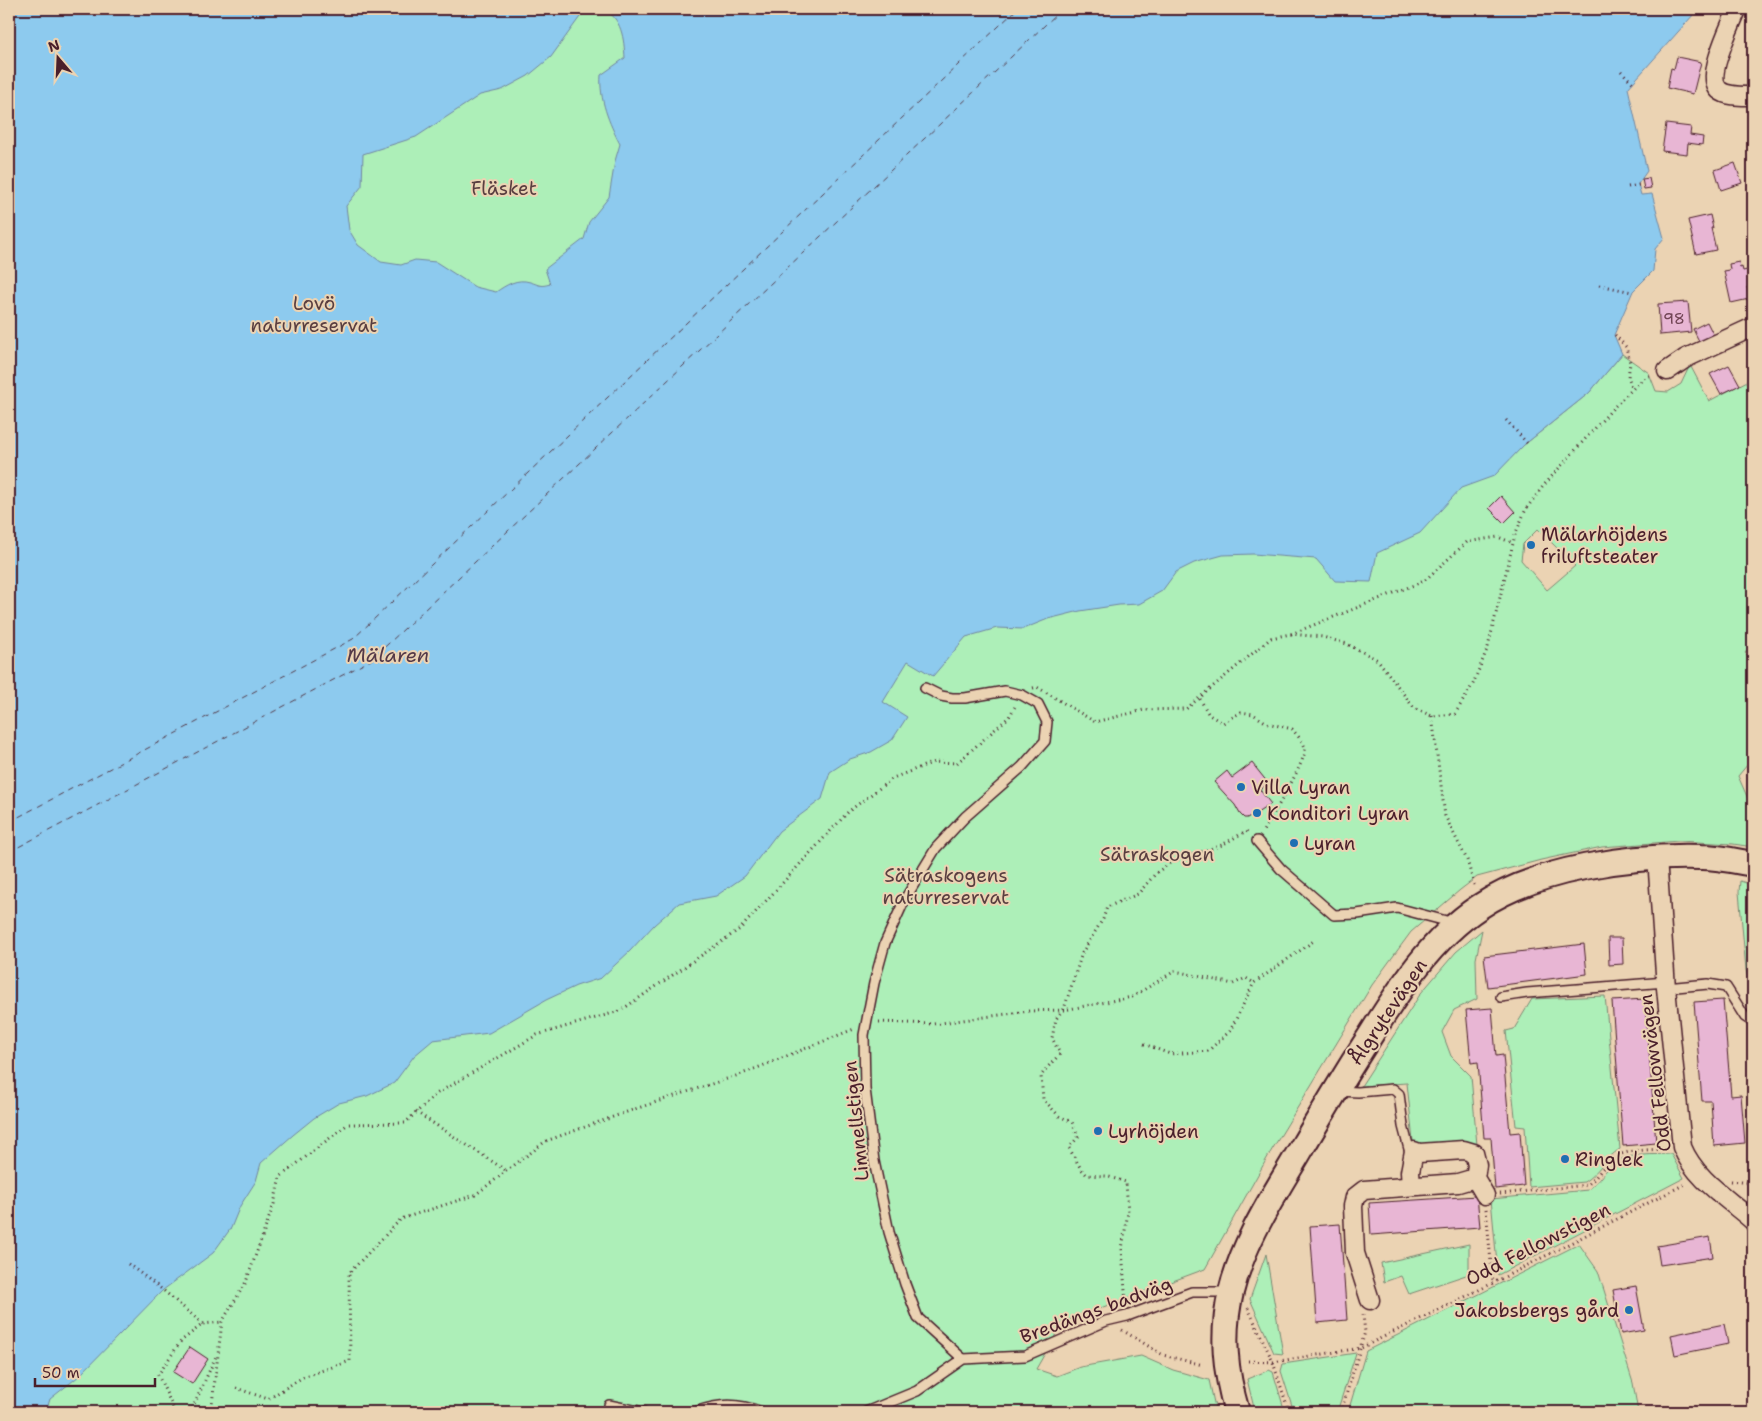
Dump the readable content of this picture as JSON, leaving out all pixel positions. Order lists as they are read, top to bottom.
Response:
{
  "streets": {
    "street": ["Ålgrytevägen", "Odd Fellowvägen"],
    "lane": ["Limnellstigen", "Bredängs badväg"],
    "path": ["Odd Fellowstigen"]
  },
  "crossings": [
    ["Ålgrytevägen", "Odd Fellowvägen"],
    ["Ålgrytevägen", "Bredängs badväg"],
    ["Odd Fellowvägen", "Odd Fellowstigen"],
    ["Limnellstigen", "Bredängs badväg"]
  ],
  "water": ["Mälaren"],
  "parks": [
    "Fläsket",
    "Lovö naturreservat",
    "Sätraskogen",
    "Sätraskogens naturreservat"
  ],
  "places": [
    "Mälarhöjdens friluftsteater",
    "Villa Lyran",
    "Konditori Lyran",
    "Lyran",
    "Lyrhöjden",
    "Ringlek",
    "Jakobsbergs gård"
  ],
  "house_numbers": ["98"],
  "scale_bar": "50 m",
  "north": "top"
}
